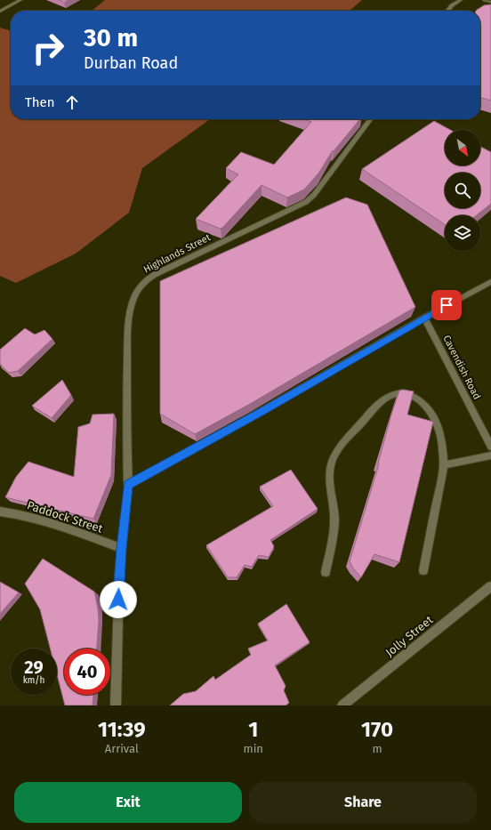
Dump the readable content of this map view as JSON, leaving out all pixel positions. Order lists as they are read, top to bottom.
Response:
{
  "streets": {
    "street": [
      "Highlands Street",
      "Cavendish Road",
      "Paddock Street",
      "Jolly Street"
    ]
  },
  "crossings": [
    ["Highlands Street", "Paddock Street"]
  ],
  "north": "bottom right",
  "page": {
    "turn": ["30 m", "Durban Road"],
    "then": "Then",
    "speed": "29 km/h",
    "limit": "40",
    "eta": [
      "11:39",
      "Arrival",
      "1",
      "min",
      "170",
      "m"
    ],
    "buttons": ["Exit", "Share"]
  }
}
